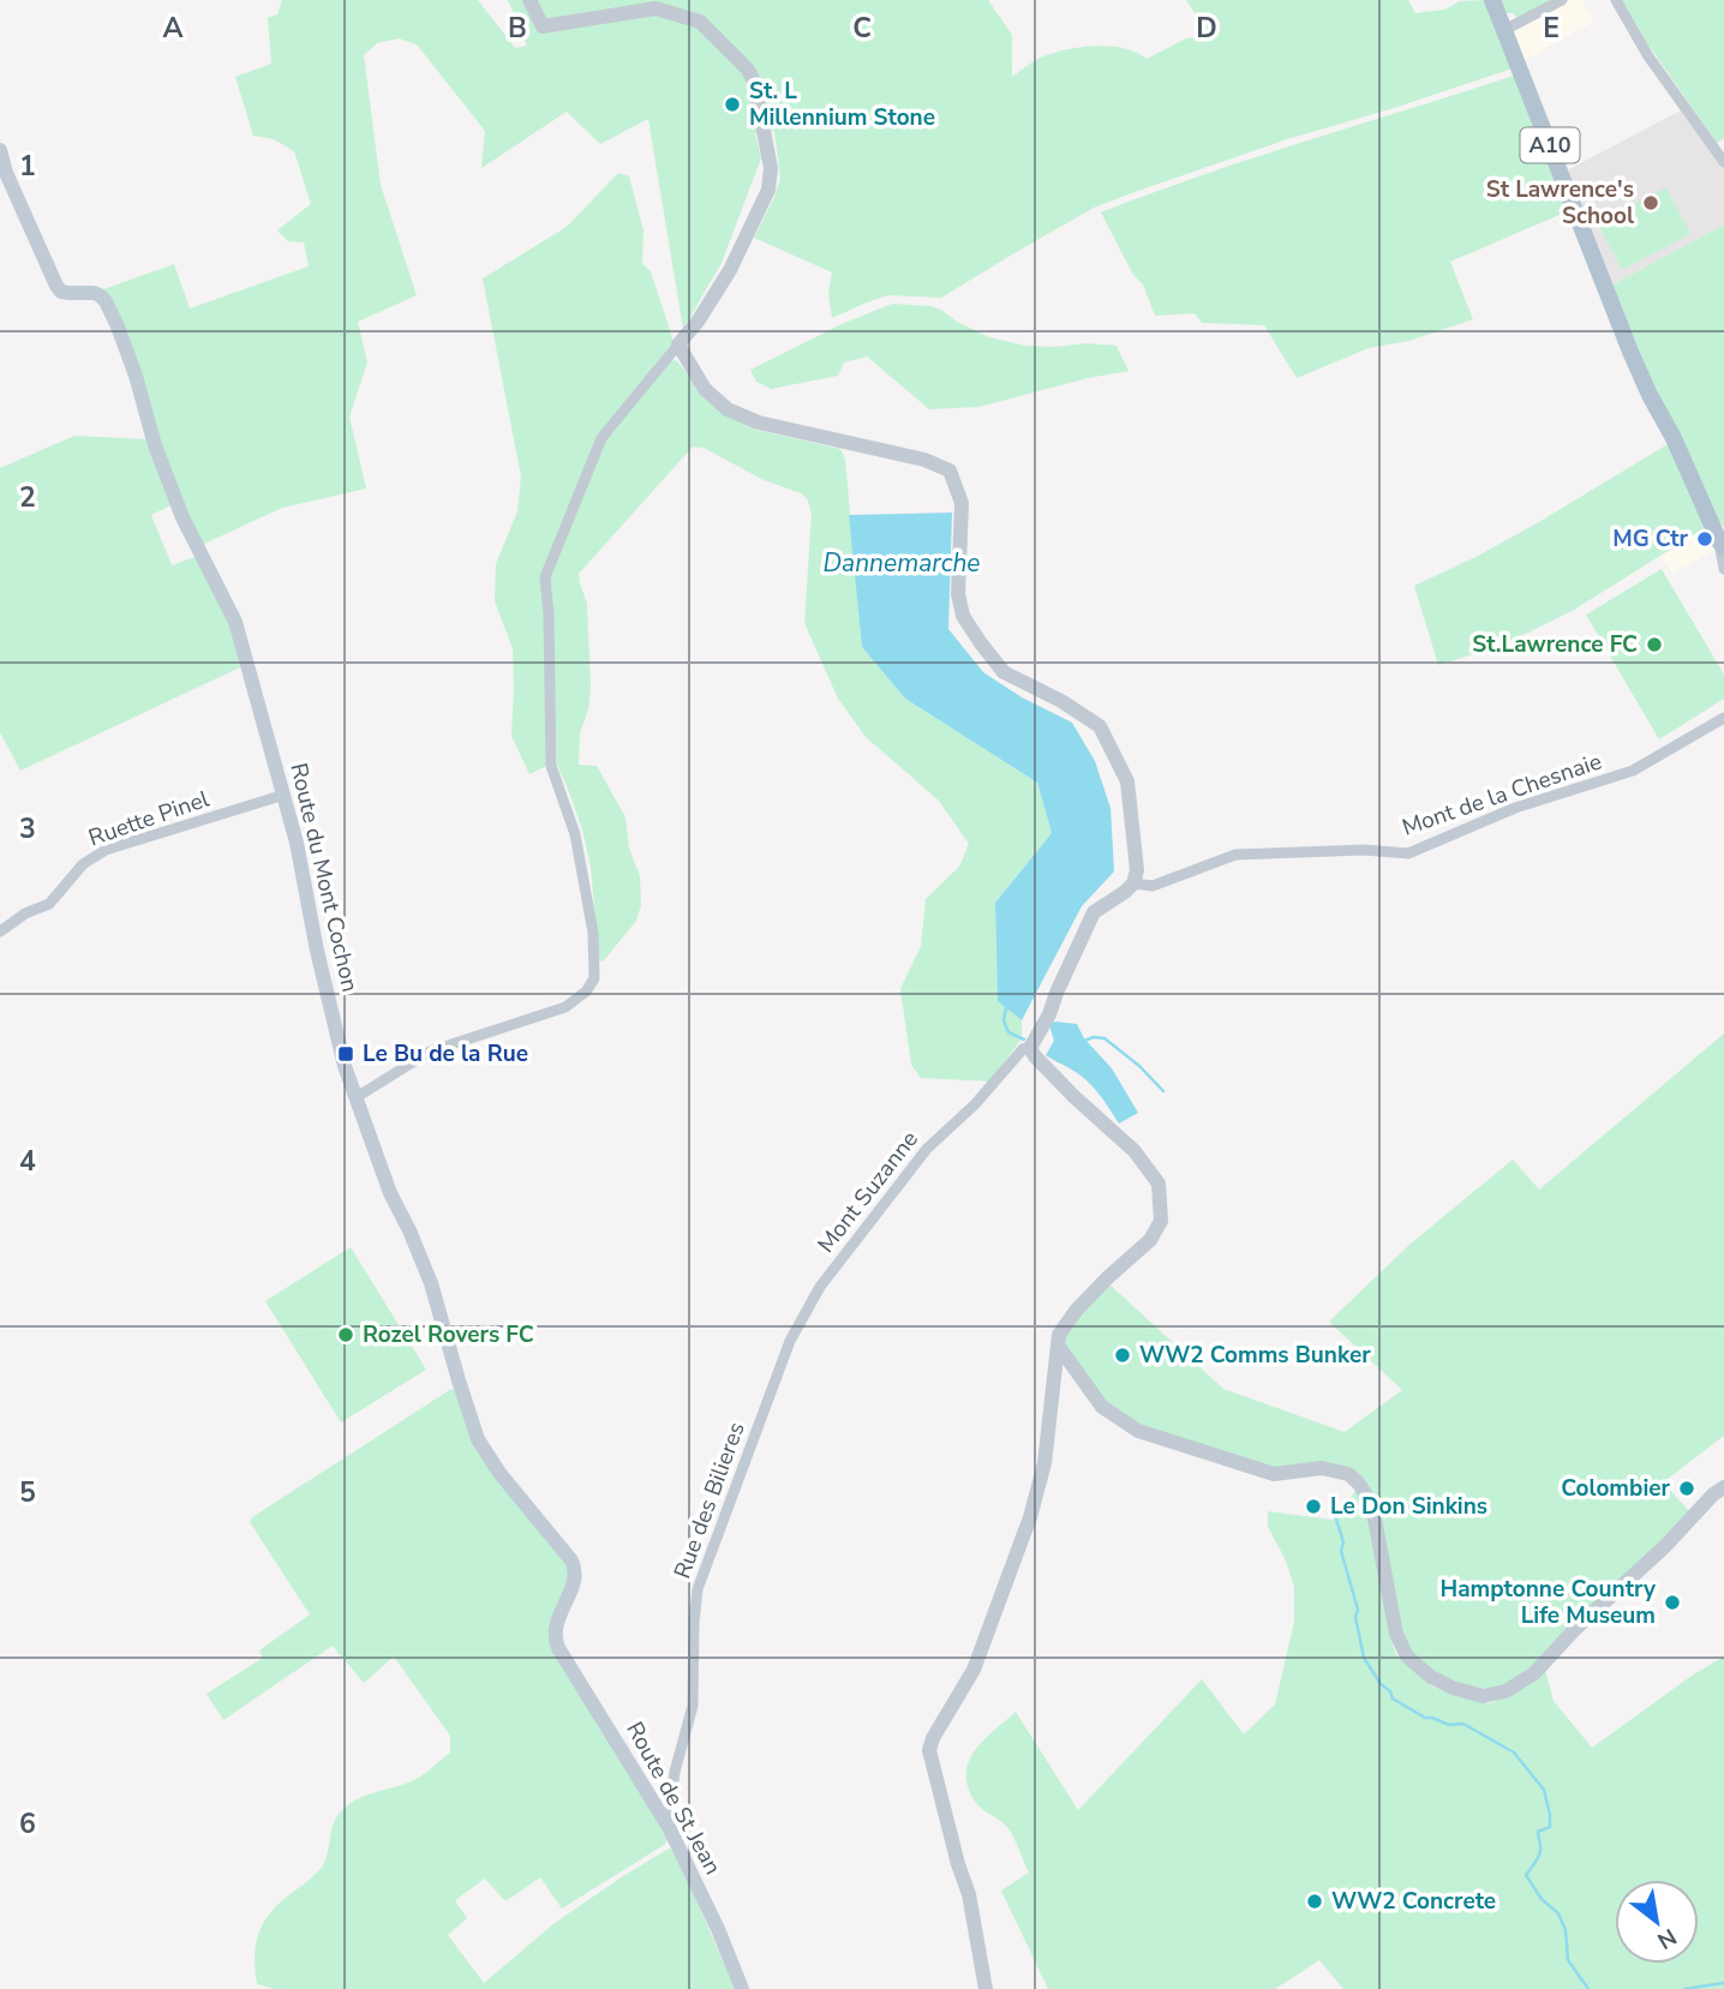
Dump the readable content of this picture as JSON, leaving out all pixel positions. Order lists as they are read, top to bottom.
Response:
{
  "streets": {
    "main road": ["A10", "Route du Mont Cochon", "Route de St Jean"],
    "street": [
      "Mont de la Chesnaie",
      "Ruette Pinel",
      "Mont Suzanne",
      "Rue des Bilieres"
    ]
  },
  "crossings": [
    ["Ruette Pinel", "Route du Mont Cochon"],
    ["Route du Mont Cochon", "Route de St Jean"],
    ["Mont Suzanne", "Rue des Bilieres"],
    ["Rue des Bilieres", "Route de St Jean"]
  ],
  "water": ["Dannemarche"],
  "places": {
    "other": [
      "St. L Millennium Stone",
      "St Lawrence's School",
      "MG Ctr",
      "St.Lawrence FC",
      "Rozel Rovers FC",
      "WW2 Comms Bunker",
      "Colombier",
      "Le Don Sinkins",
      "Hamptonne Country Life Museum",
      "WW2 Concrete"
    ],
    "transit": ["Le Bu de la Rue"]
  },
  "north": "bottom right",
  "grid": {
    "columns": [
      "A",
      "B",
      "C",
      "D",
      "E"
    ],
    "rows": [
      "1",
      "2",
      "3",
      "4",
      "5",
      "6"
    ]
  }
}
